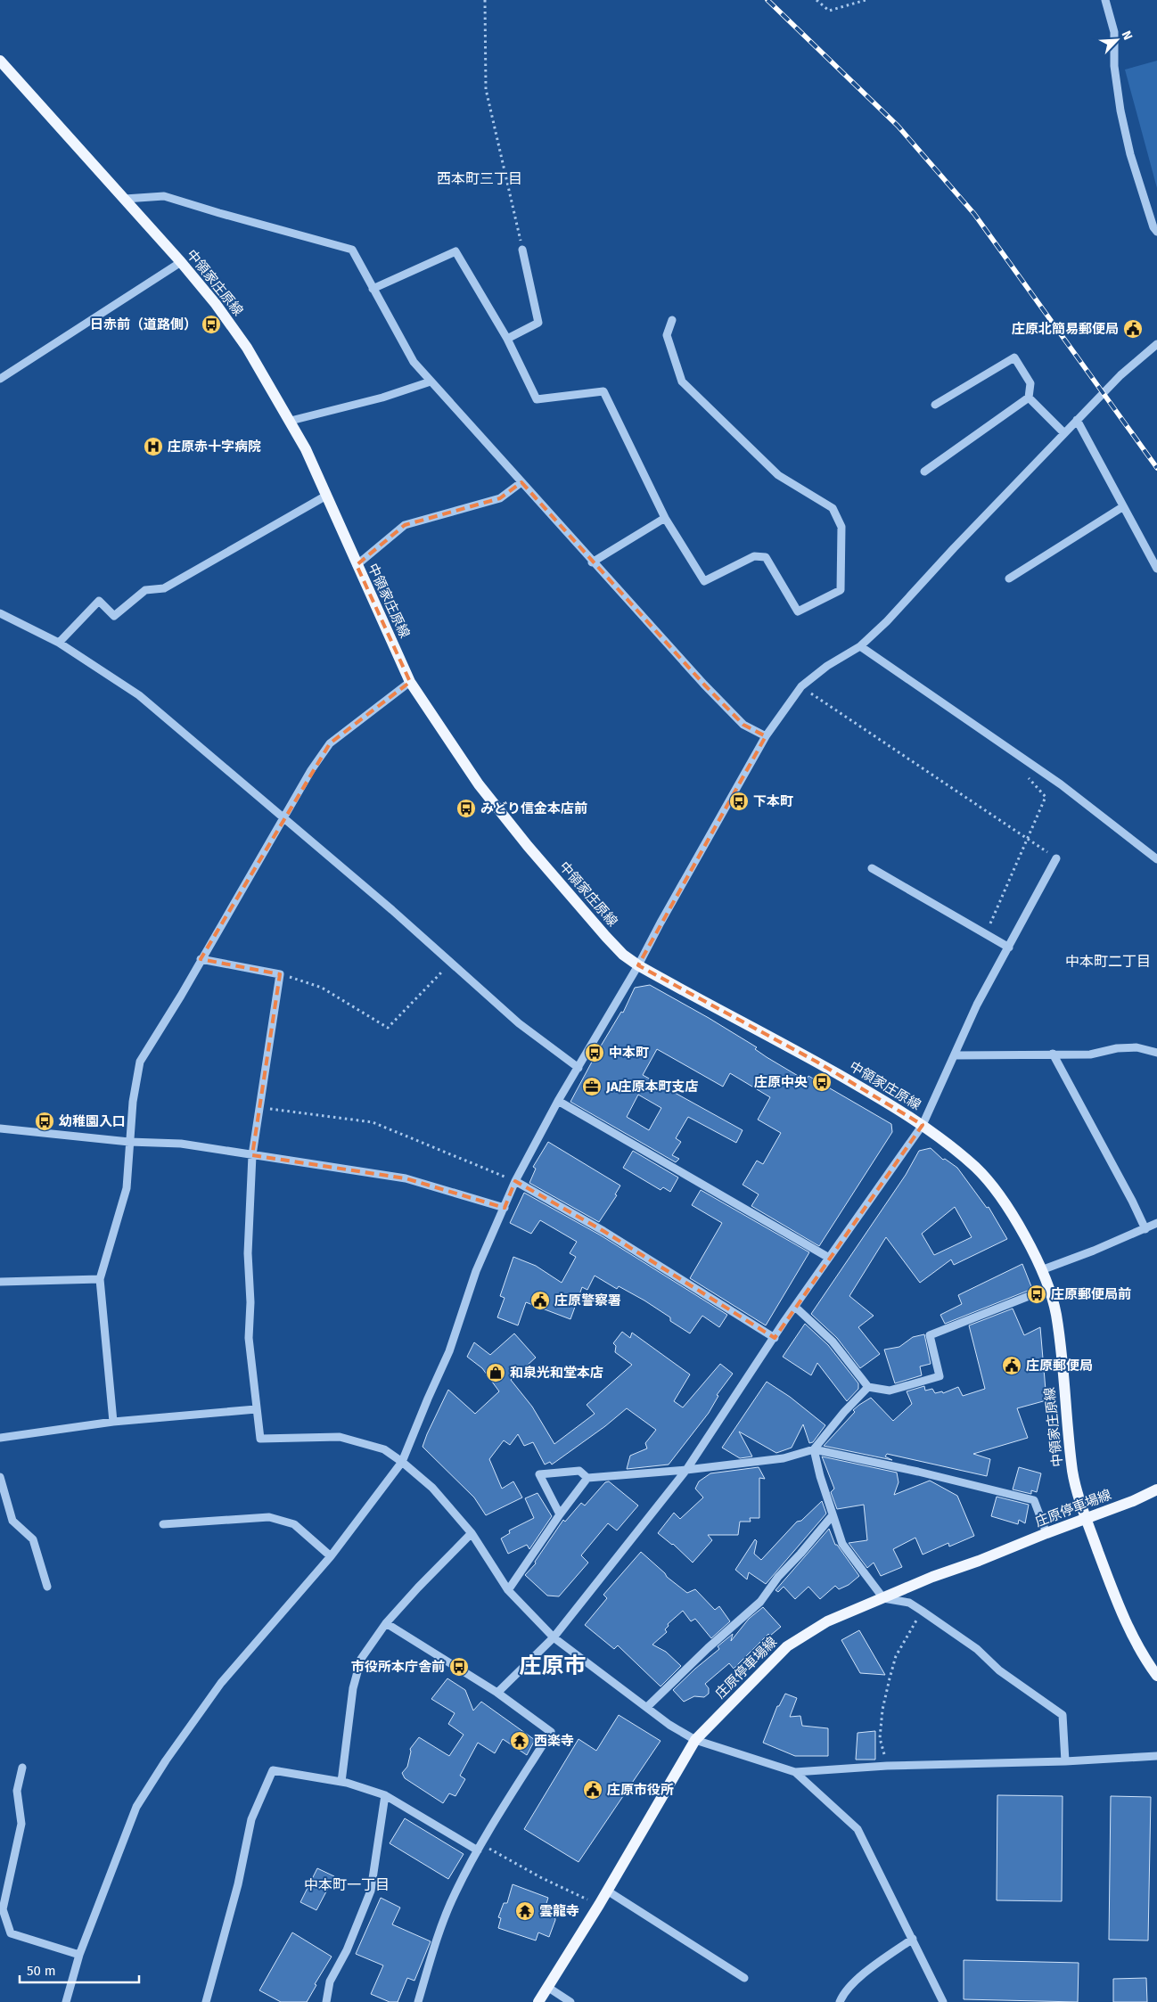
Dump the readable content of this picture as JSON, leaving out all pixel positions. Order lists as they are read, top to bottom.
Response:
{
  "streets": {
    "main road": ["中領家庄原線", "庄原停車場線"]
  },
  "crossings": [
    ["中領家庄原線", "庄原停車場線"]
  ],
  "districts": [
    "西本町三丁目",
    "中本町二丁目",
    "庄原市",
    "中本町一丁目"
  ],
  "places": {
    "bus stop": [
      "日赤前（道路側）",
      "下本町",
      "みどり信金本店前",
      "中本町",
      "庄原中央",
      "幼稚園入口",
      "庄原郵便局前",
      "市役所本庁舎前"
    ],
    "public building": [
      "庄原北簡易郵便局",
      "庄原警察署",
      "庄原郵便局",
      "庄原市役所"
    ],
    "hospital": ["庄原赤十字病院"],
    "office": ["JA庄原本町支店"],
    "shop": ["和泉光和堂本店"],
    "temple": ["西楽寺", "雲龍寺"]
  },
  "scale_bar": "50 m",
  "north": "top right"
}
